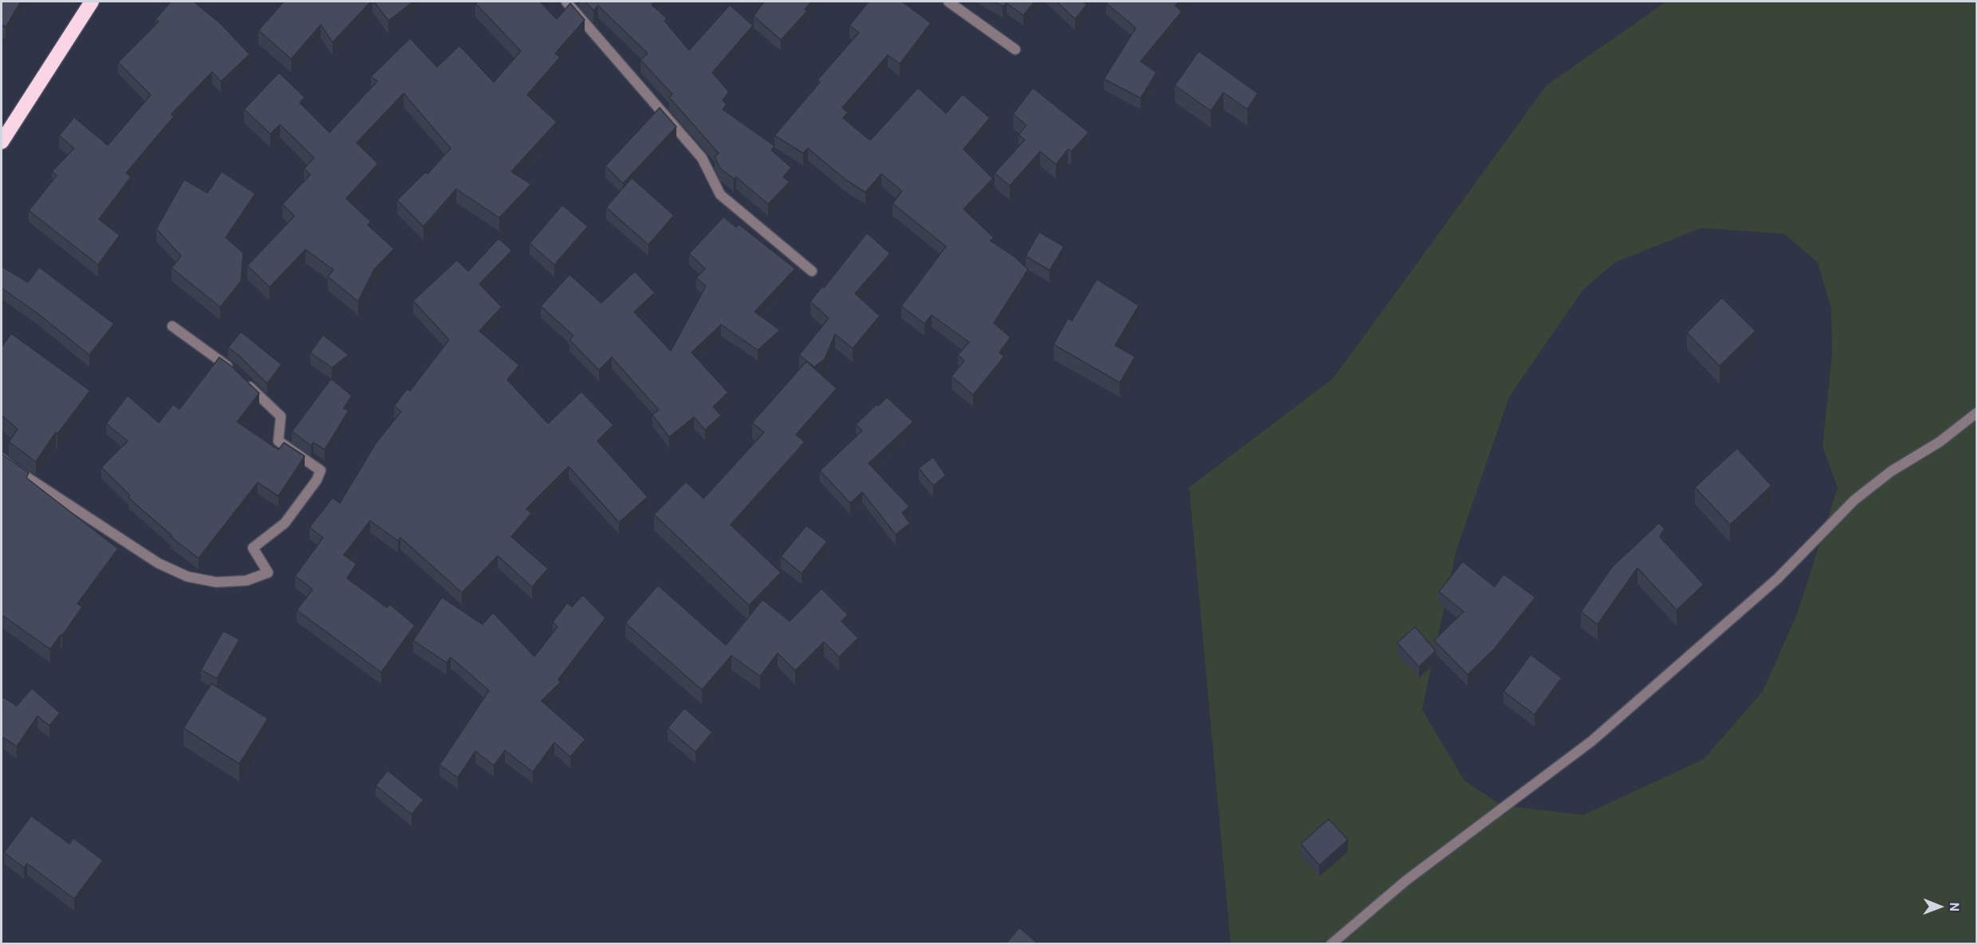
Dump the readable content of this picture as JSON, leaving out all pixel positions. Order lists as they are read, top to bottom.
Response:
{
  "north": "right"
}
